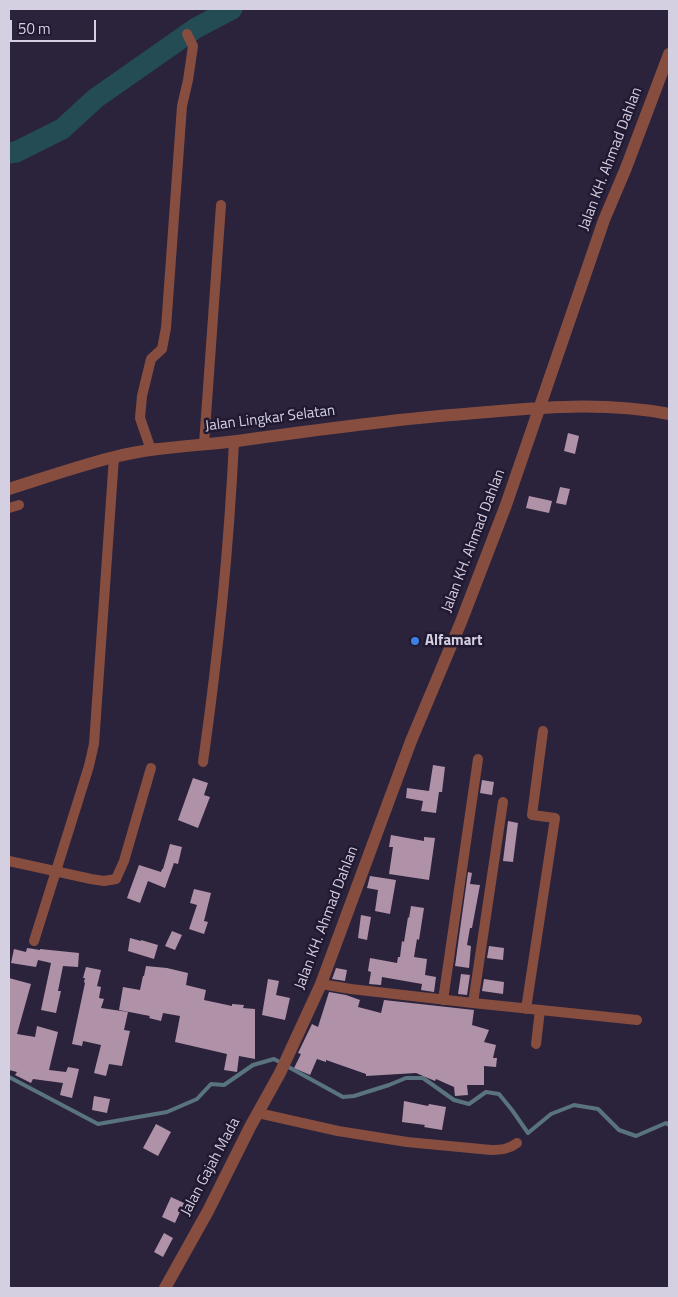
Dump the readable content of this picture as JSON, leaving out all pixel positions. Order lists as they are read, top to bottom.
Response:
{
  "streets": {
    "street": ["Jalan KH. Ahmad Dahlan", "Jalan Lingkar Selatan", "Jalan Gajah Mada"]
  },
  "crossings": [
    ["Jalan KH. Ahmad Dahlan", "Jalan Lingkar Selatan"],
    ["Jalan KH. Ahmad Dahlan", "Jalan Gajah Mada"]
  ],
  "places": ["Alfamart"],
  "scale_bar": "50 m"
}
